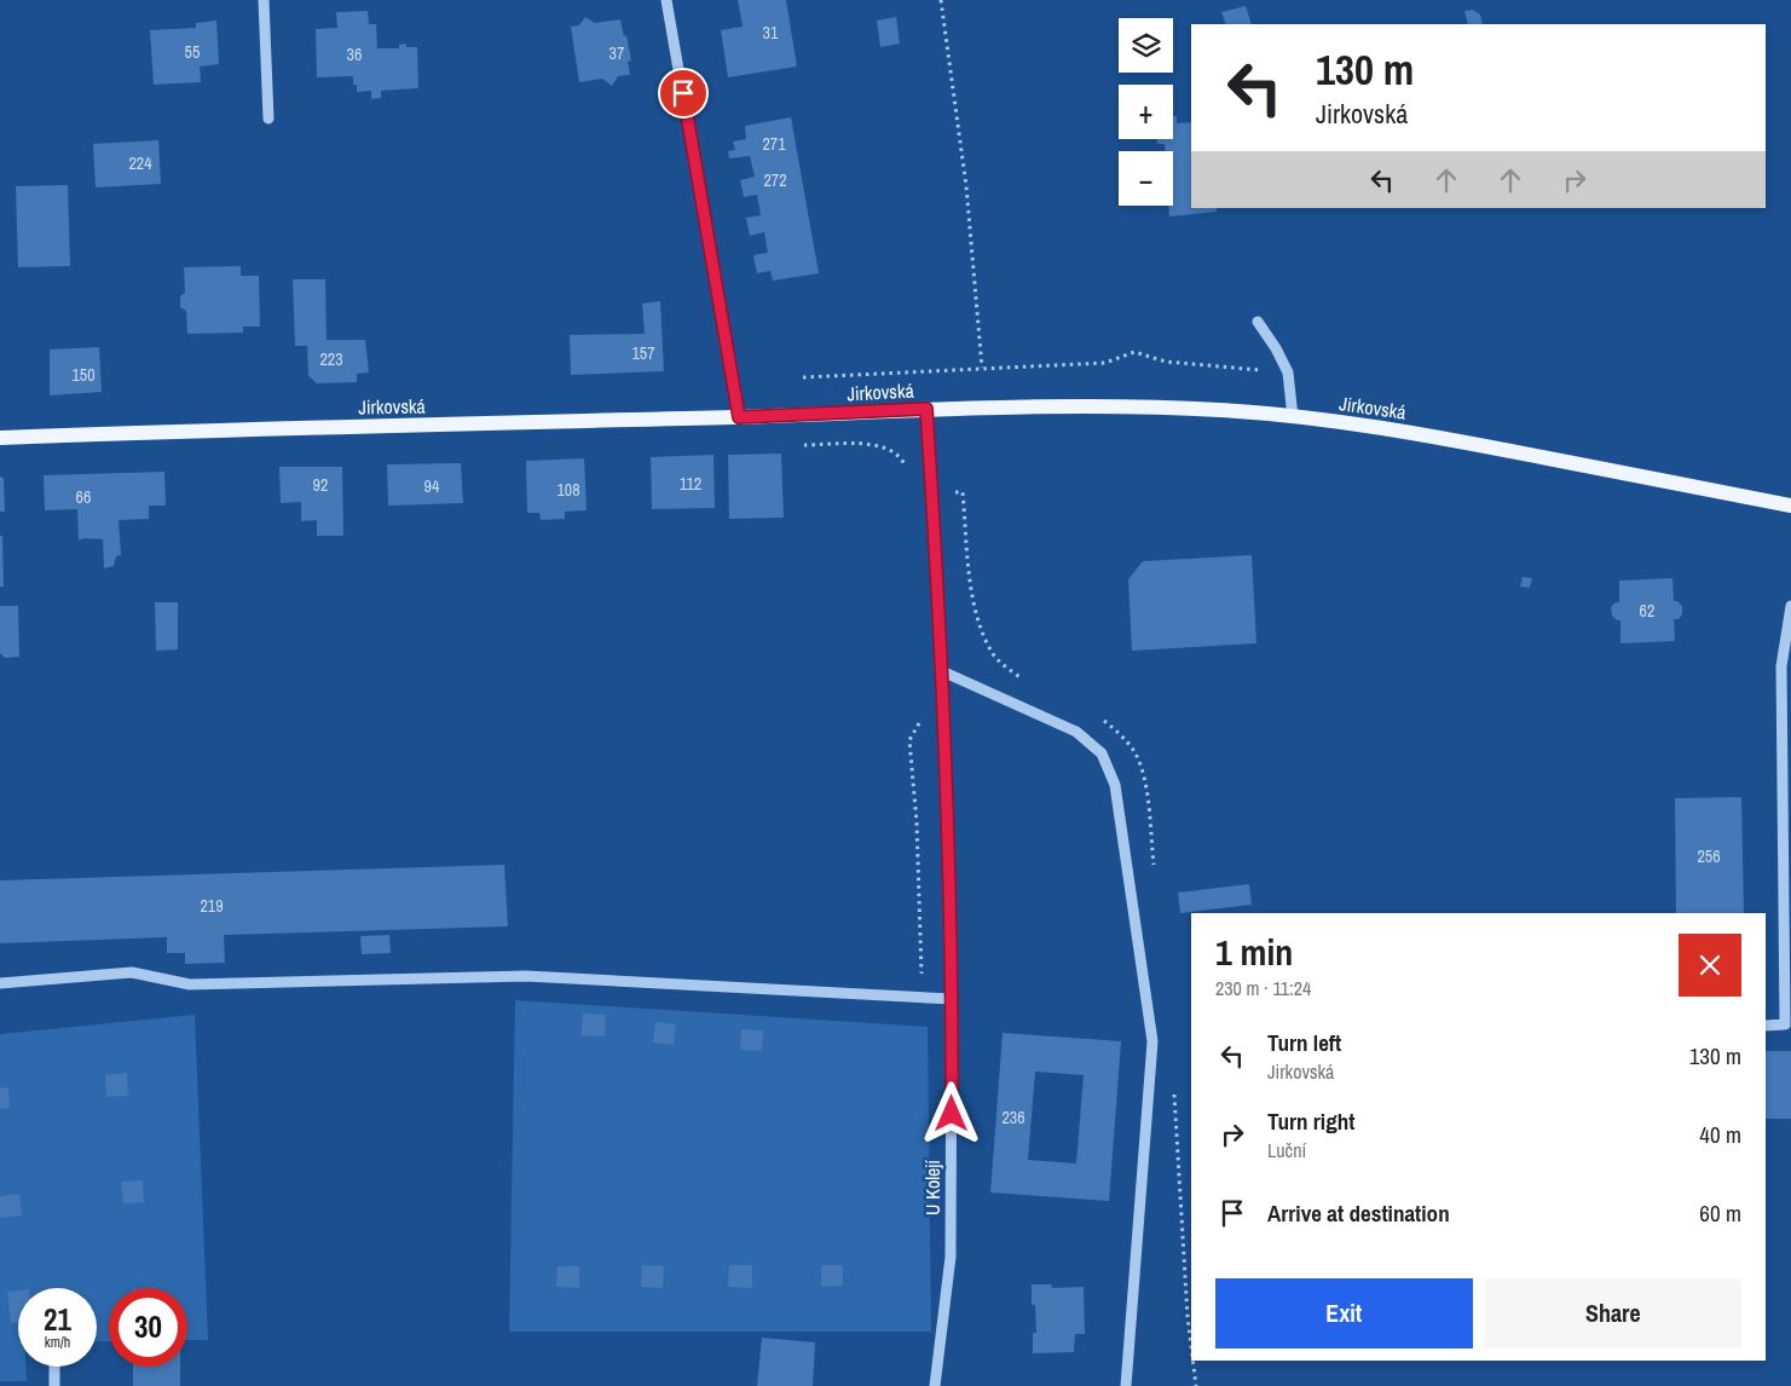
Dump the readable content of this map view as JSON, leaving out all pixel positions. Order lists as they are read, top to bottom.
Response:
{
  "streets": {
    "main road": ["Jirkovská"],
    "street": ["U Kolejí"]
  },
  "crossings": [
    ["Jirkovská", "U Kolejí"]
  ],
  "house_numbers": [
    "31",
    "55",
    "37",
    "36",
    "271",
    "224",
    "272",
    "157",
    "223",
    "150",
    "112",
    "92",
    "94",
    "108",
    "66",
    "62",
    "256",
    "219",
    "236"
  ],
  "page": {
    "map_buttons": ["+", "−"],
    "turn": ["130 m", "Jirkovská"],
    "heading": ["1 min", "230 m · 11:24"],
    "list": [
      {
        "name": "Turn left",
        "note": "Jirkovská",
        "value": "130 m"
      },
      {
        "name": "Turn right",
        "note": "Luční",
        "value": "40 m"
      },
      {
        "name": "Arrive at destination",
        "value": "60 m"
      }
    ],
    "buttons": ["Exit", "Share"],
    "speed": "21 km/h",
    "limit": "30"
  }
}
